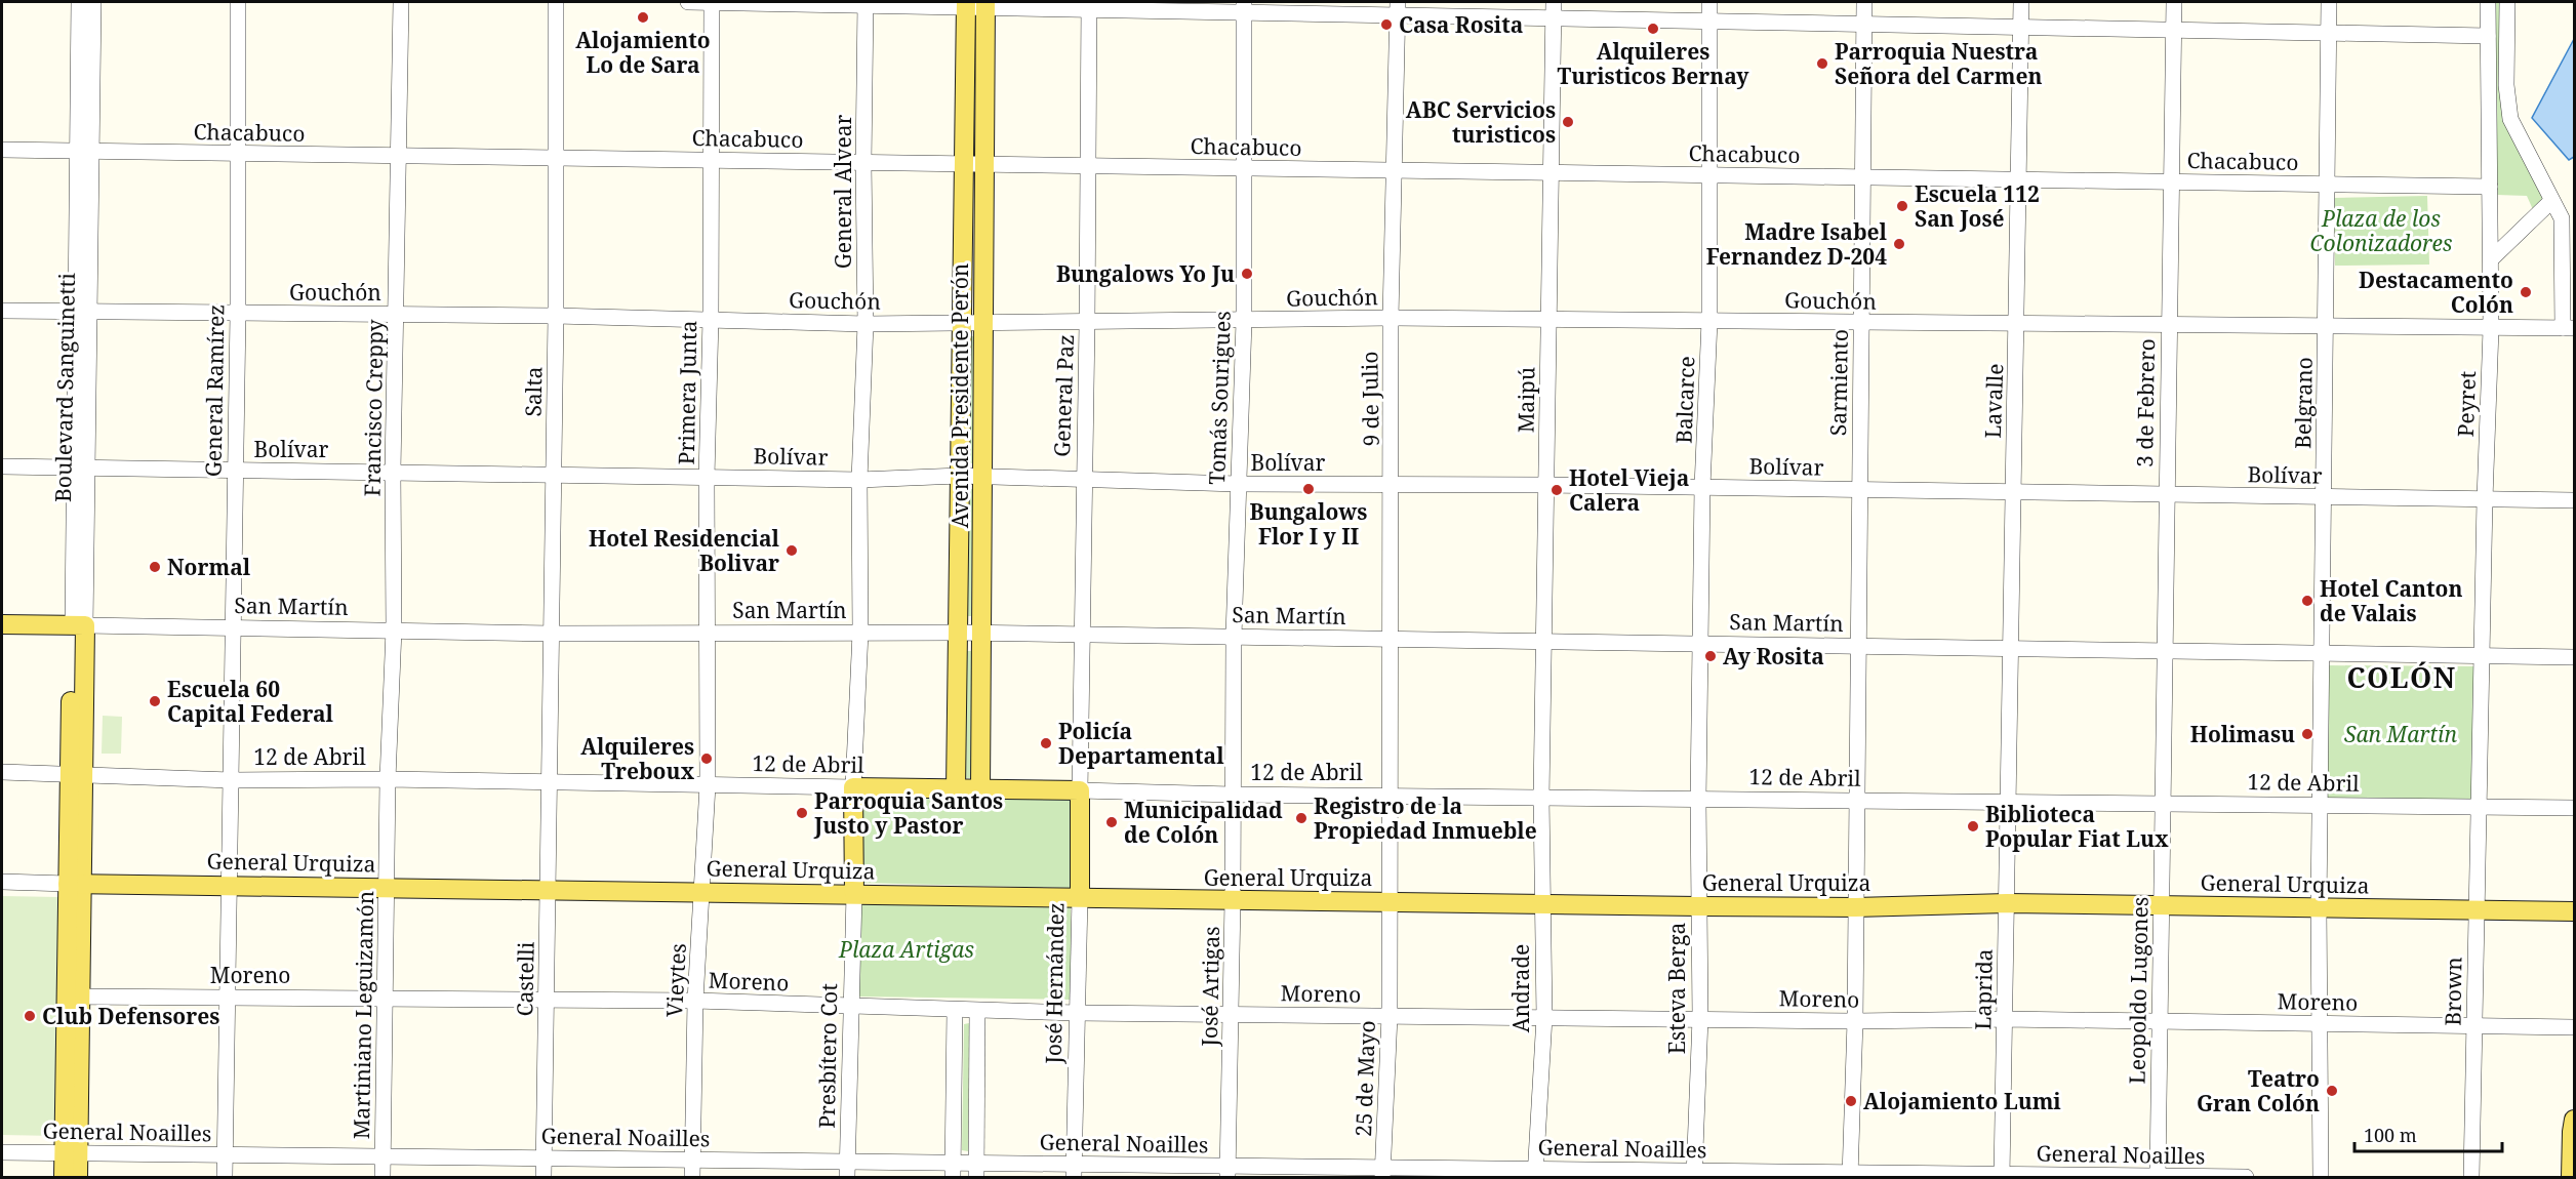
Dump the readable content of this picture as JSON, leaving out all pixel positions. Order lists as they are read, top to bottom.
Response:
{
  "streets": {
    "main road": [
      "Boulevard Sanguinetti",
      "Avenida Presidente Perón",
      "San Martín",
      "12 de Abril",
      "General Urquiza",
      "José Hernández",
      "Presbítero Cot"
    ],
    "street": [
      "Chacabuco",
      "General Alvear",
      "Gouchón",
      "Sarmiento",
      "General Ramírez",
      "Salta",
      "Primera Junta",
      "General Paz",
      "Tomás Sourigues",
      "9 de Julio",
      "Maipú",
      "Balcarce",
      "Lavalle",
      "3 de Febrero",
      "Belgrano",
      "Peyret",
      "Francisco Creppy",
      "Bolívar",
      "Moreno",
      "Castelli",
      "Vieytes",
      "José Artigas",
      "Andrade",
      "Esteva Berga",
      "Laprida",
      "Leopoldo Lugones",
      "Brown",
      "Martiniano Leguizamón",
      "25 de Mayo",
      "General Noailles"
    ]
  },
  "crossings": [
    ["Chacabuco", "General Alvear"],
    ["Chacabuco", "Sarmiento"],
    ["Chacabuco", "Boulevard Sanguinetti"],
    ["Chacabuco", "General Ramírez"],
    ["Chacabuco", "Salta"],
    ["Chacabuco", "Primera Junta"],
    ["Chacabuco", "Avenida Presidente Perón"],
    ["Chacabuco", "General Paz"],
    ["Chacabuco", "Tomás Sourigues"],
    ["Chacabuco", "9 de Julio"],
    ["Chacabuco", "Maipú"],
    ["Chacabuco", "Balcarce"],
    ["Chacabuco", "Lavalle"],
    ["Chacabuco", "3 de Febrero"],
    ["Chacabuco", "Belgrano"],
    ["Chacabuco", "Peyret"],
    ["Chacabuco", "Francisco Creppy"],
    ["General Alvear", "Gouchón"],
    ["General Alvear", "Bolívar"],
    ["General Alvear", "San Martín"],
    ["General Alvear", "12 de Abril"],
    ["General Alvear", "Presbítero Cot"],
    ["Gouchón", "Sarmiento"],
    ["Gouchón", "Boulevard Sanguinetti"],
    ["Gouchón", "General Ramírez"],
    ["Gouchón", "Salta"],
    ["Gouchón", "Primera Junta"],
    ["Gouchón", "Avenida Presidente Perón"],
    ["Gouchón", "General Paz"],
    ["Gouchón", "Tomás Sourigues"],
    ["Gouchón", "9 de Julio"],
    ["Gouchón", "Maipú"],
    ["Gouchón", "Balcarce"],
    ["Gouchón", "Lavalle"],
    ["Gouchón", "3 de Febrero"],
    ["Gouchón", "Belgrano"],
    ["Gouchón", "Peyret"],
    ["Gouchón", "Francisco Creppy"],
    ["Sarmiento", "Bolívar"],
    ["Sarmiento", "San Martín"],
    ["Sarmiento", "12 de Abril"],
    ["Sarmiento", "General Urquiza"],
    ["Sarmiento", "Moreno"],
    ["Sarmiento", "General Noailles"],
    ["Boulevard Sanguinetti", "Bolívar"],
    ["Boulevard Sanguinetti", "San Martín"],
    ["Boulevard Sanguinetti", "12 de Abril"],
    ["Boulevard Sanguinetti", "General Urquiza"],
    ["Boulevard Sanguinetti", "Moreno"],
    ["Boulevard Sanguinetti", "General Noailles"],
    ["General Ramírez", "Bolívar"],
    ["General Ramírez", "San Martín"],
    ["General Ramírez", "12 de Abril"],
    ["General Ramírez", "General Urquiza"],
    ["General Ramírez", "Moreno"],
    ["General Ramírez", "General Noailles"],
    ["Salta", "Bolívar"],
    ["Salta", "San Martín"],
    ["Salta", "12 de Abril"],
    ["Salta", "Castelli"],
    ["Primera Junta", "Bolívar"],
    ["Primera Junta", "San Martín"],
    ["Primera Junta", "12 de Abril"],
    ["Primera Junta", "Vieytes"],
    ["Avenida Presidente Perón", "Bolívar"],
    ["Avenida Presidente Perón", "San Martín"],
    ["Avenida Presidente Perón", "12 de Abril"],
    ["General Paz", "Bolívar"],
    ["General Paz", "San Martín"],
    ["General Paz", "12 de Abril"],
    ["General Paz", "José Hernández"],
    ["Tomás Sourigues", "Bolívar"],
    ["Tomás Sourigues", "San Martín"],
    ["Tomás Sourigues", "12 de Abril"],
    ["Tomás Sourigues", "José Artigas"],
    ["9 de Julio", "Bolívar"],
    ["9 de Julio", "San Martín"],
    ["9 de Julio", "12 de Abril"],
    ["9 de Julio", "25 de Mayo"],
    ["Maipú", "Bolívar"],
    ["Maipú", "San Martín"],
    ["Maipú", "12 de Abril"],
    ["Maipú", "Andrade"],
    ["Balcarce", "Bolívar"],
    ["Balcarce", "San Martín"],
    ["Balcarce", "12 de Abril"],
    ["Balcarce", "Esteva Berga"],
    ["Lavalle", "Bolívar"],
    ["Lavalle", "San Martín"],
    ["Lavalle", "12 de Abril"],
    ["Lavalle", "Laprida"],
    ["3 de Febrero", "Bolívar"],
    ["3 de Febrero", "San Martín"],
    ["3 de Febrero", "12 de Abril"],
    ["3 de Febrero", "Leopoldo Lugones"],
    ["Belgrano", "Bolívar"],
    ["Belgrano", "San Martín"],
    ["Belgrano", "12 de Abril"],
    ["Belgrano", "General Urquiza"],
    ["Belgrano", "Moreno"],
    ["Peyret", "Bolívar"],
    ["Peyret", "San Martín"],
    ["Peyret", "12 de Abril"],
    ["Peyret", "Brown"],
    ["Francisco Creppy", "Bolívar"],
    ["Francisco Creppy", "San Martín"],
    ["Francisco Creppy", "12 de Abril"],
    ["Francisco Creppy", "Martiniano Leguizamón"],
    ["12 de Abril", "Castelli"],
    ["12 de Abril", "Vieytes"],
    ["12 de Abril", "José Hernández"],
    ["12 de Abril", "José Artigas"],
    ["12 de Abril", "Andrade"],
    ["12 de Abril", "Esteva Berga"],
    ["12 de Abril", "Laprida"],
    ["12 de Abril", "Leopoldo Lugones"],
    ["12 de Abril", "Brown"],
    ["12 de Abril", "Martiniano Leguizamón"],
    ["12 de Abril", "Presbítero Cot"],
    ["12 de Abril", "25 de Mayo"],
    ["General Urquiza", "Castelli"],
    ["General Urquiza", "Vieytes"],
    ["General Urquiza", "José Hernández"],
    ["General Urquiza", "José Artigas"],
    ["General Urquiza", "Andrade"],
    ["General Urquiza", "Esteva Berga"],
    ["General Urquiza", "Laprida"],
    ["General Urquiza", "Leopoldo Lugones"],
    ["General Urquiza", "Brown"],
    ["General Urquiza", "Martiniano Leguizamón"],
    ["General Urquiza", "Presbítero Cot"],
    ["General Urquiza", "25 de Mayo"],
    ["Moreno", "Castelli"],
    ["Moreno", "Vieytes"],
    ["Moreno", "José Hernández"],
    ["Moreno", "José Artigas"],
    ["Moreno", "Andrade"],
    ["Moreno", "Esteva Berga"],
    ["Moreno", "Laprida"],
    ["Moreno", "Leopoldo Lugones"],
    ["Moreno", "Brown"],
    ["Moreno", "Martiniano Leguizamón"],
    ["Moreno", "Presbítero Cot"],
    ["Moreno", "25 de Mayo"],
    ["Castelli", "General Noailles"],
    ["Vieytes", "General Noailles"],
    ["José Hernández", "General Noailles"],
    ["José Artigas", "General Noailles"],
    ["Andrade", "General Noailles"],
    ["Esteva Berga", "General Noailles"],
    ["Laprida", "General Noailles"],
    ["Leopoldo Lugones", "General Noailles"],
    ["Martiniano Leguizamón", "General Noailles"],
    ["Presbítero Cot", "General Noailles"],
    ["25 de Mayo", "General Noailles"]
  ],
  "districts": ["COLÓN"],
  "parks": ["Plaza de los Colonizadores", "San Martín", "Plaza Artigas"],
  "places": [
    "Alojamiento Lo de Sara",
    "Casa Rosita",
    "Alquileres Turisticos Bernay",
    "Parroquia Nuestra Señora del Carmen",
    "ABC Servicios turisticos",
    "Escuela 112 San José",
    "Madre Isabel Fernandez D-204",
    "Bungalows Yo Ju",
    "Destacamento Colón",
    "Bungalows Flor I y II",
    "Hotel Vieja Calera",
    "Hotel Residencial Bolivar",
    "Normal",
    "Hotel Canton de Valais",
    "Ay Rosita",
    "Escuela 60 Capital Federal",
    "Holimasu",
    "Policía Departamental",
    "Alquileres Treboux",
    "Parroquia Santos Justo y Pastor",
    "Registro de la Propiedad Inmueble",
    "Municipalidad de Colón",
    "Biblioteca Popular Fiat Lux",
    "Club Defensores",
    "Teatro Gran Colón",
    "Alojamiento Lumi"
  ],
  "scale_bar": "100 m"
}
